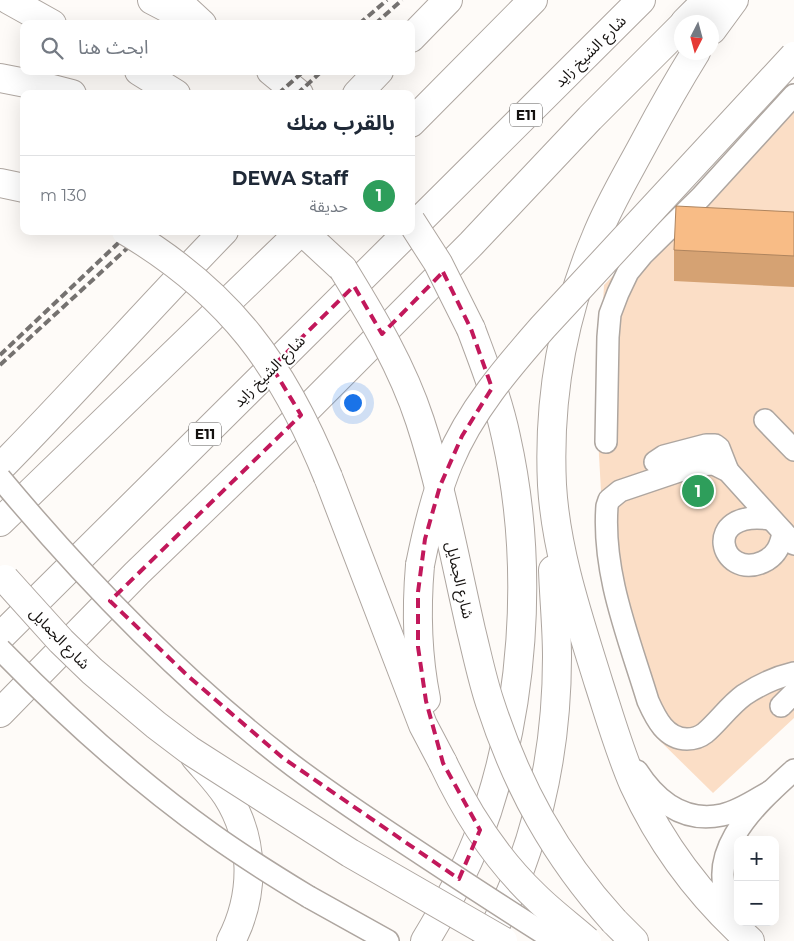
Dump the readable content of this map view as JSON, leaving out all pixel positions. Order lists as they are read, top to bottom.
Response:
{
  "streets": {
    "main road": ["شارع الشيخ زايد", "E11", "شارع الجمايل"]
  },
  "north": "bottom",
  "page": {
    "search": "ابحث هنا",
    "heading": "بالقرب منك",
    "list": [
      {
        "mark": "1",
        "name": "DEWA Staff",
        "note": "حديقة",
        "value": "130 m"
      }
    ],
    "pins": "1",
    "map_buttons": ["+", "−"]
  }
}
